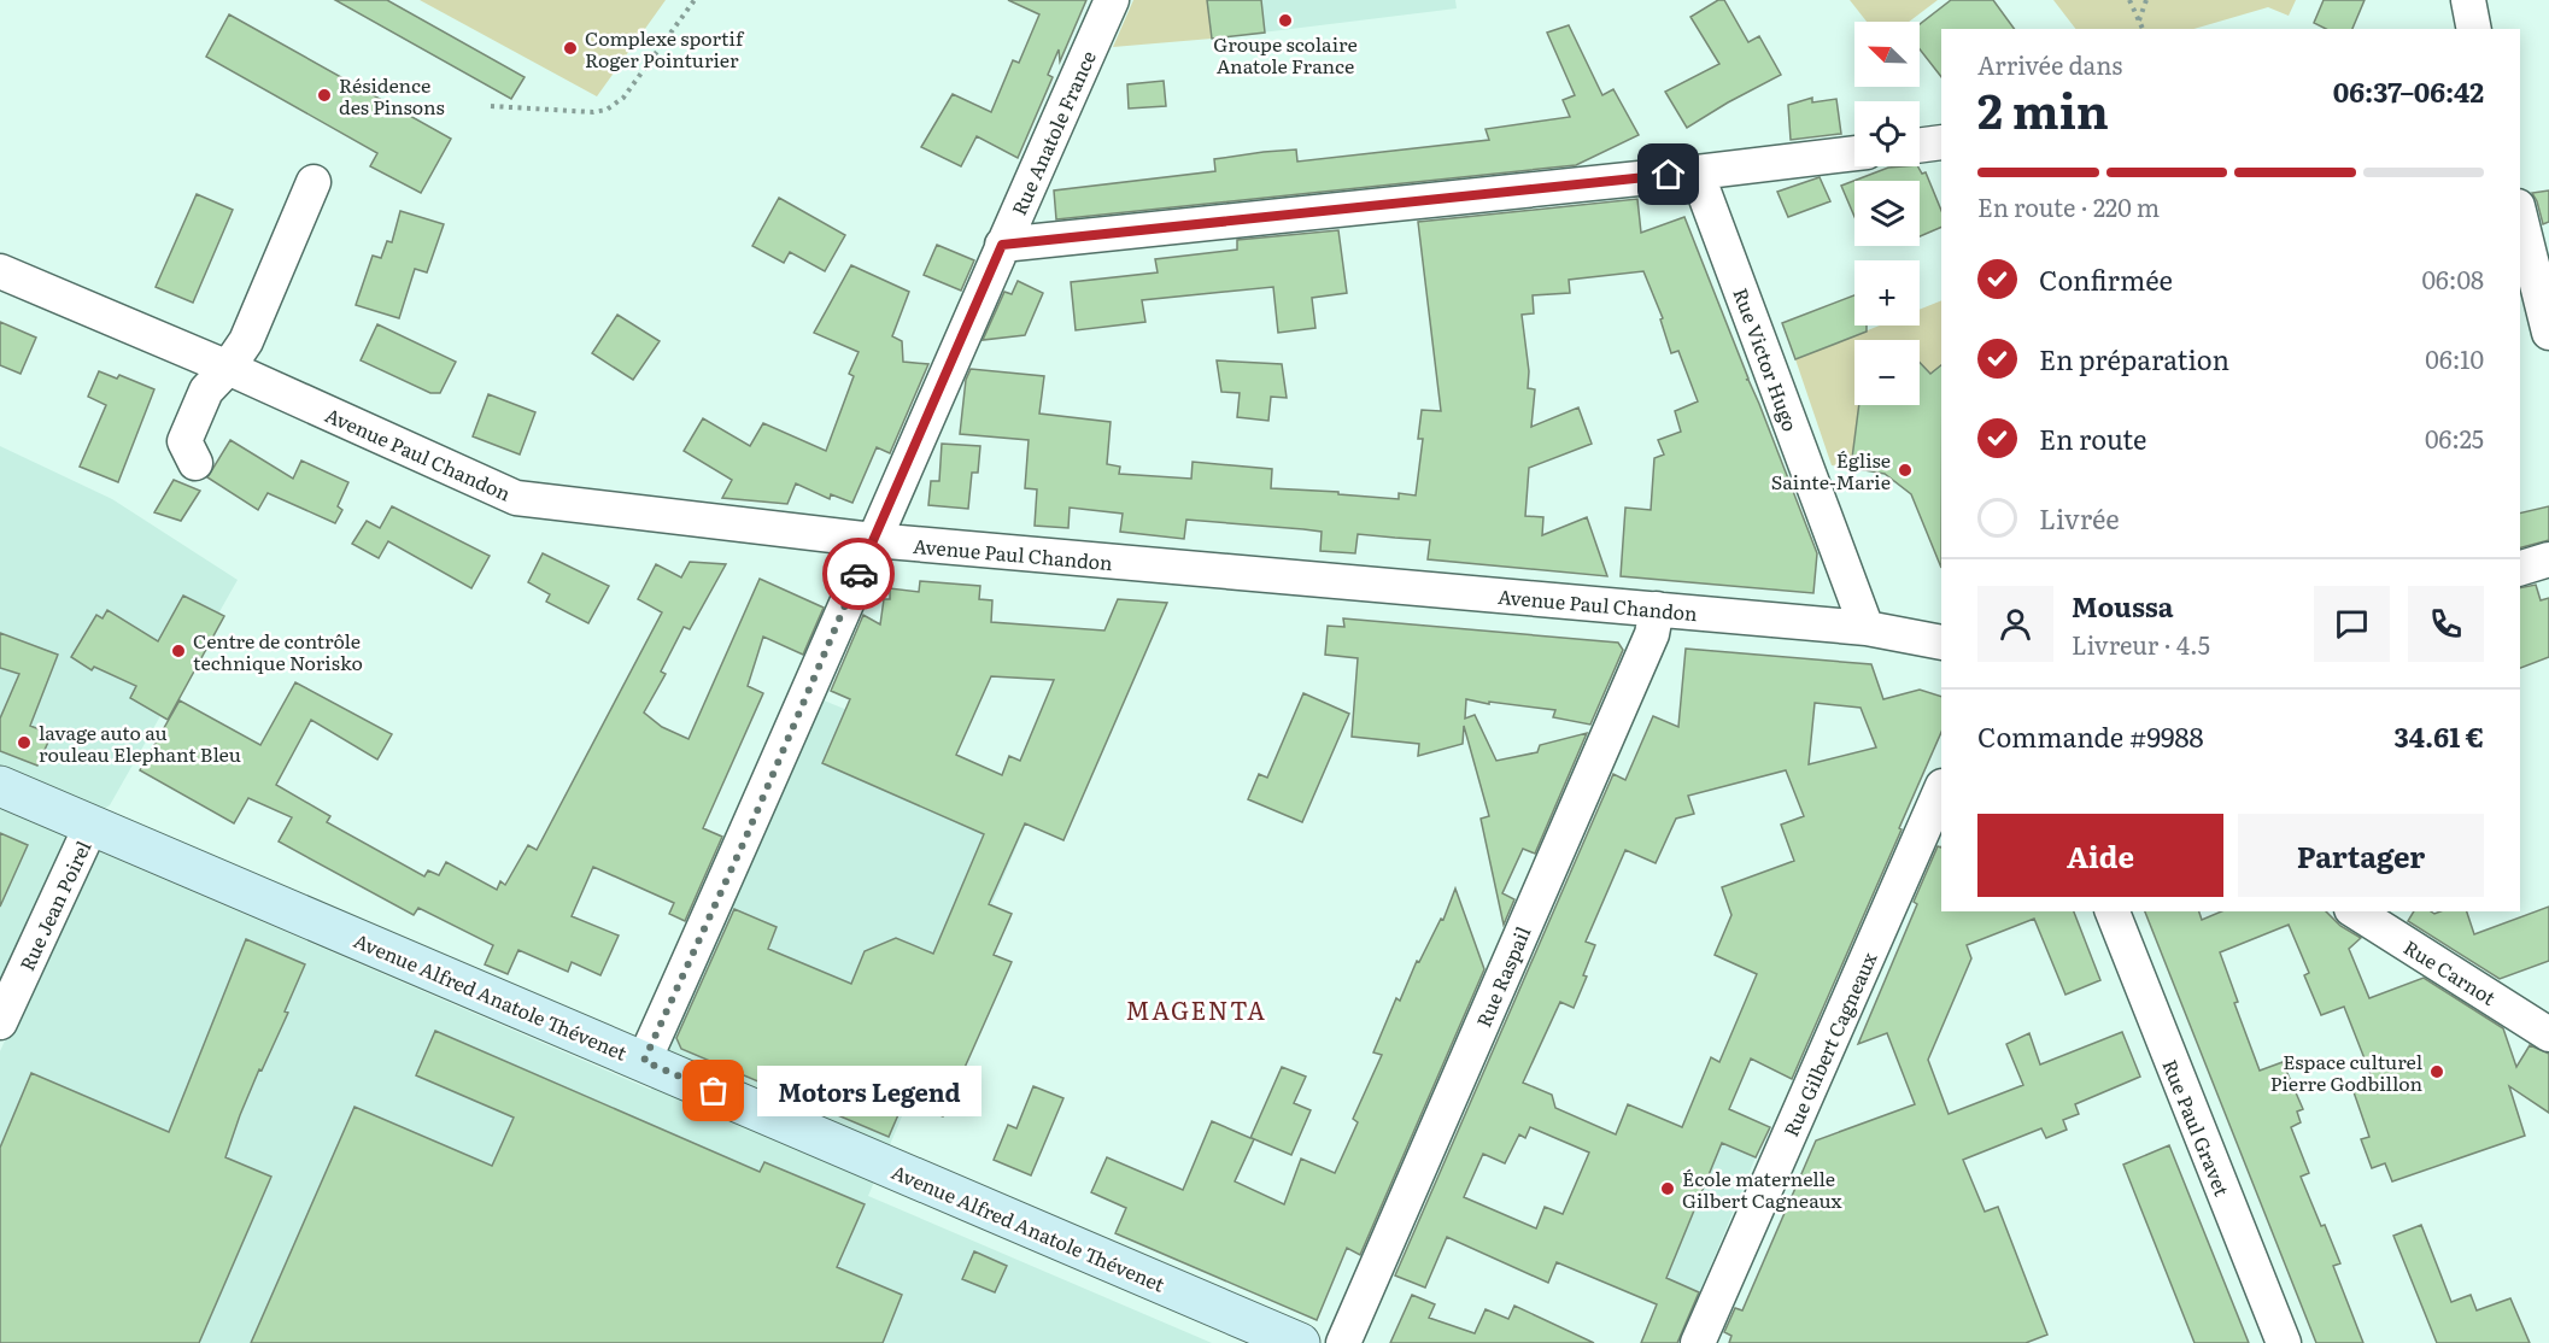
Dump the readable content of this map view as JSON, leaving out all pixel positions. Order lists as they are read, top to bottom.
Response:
{
  "streets": {
    "main road": ["Avenue Alfred Anatole Thévenet"],
    "street": [
      "Rue Anatole France",
      "Rue Victor Hugo",
      "Avenue Paul Chandon",
      "Rue Jean Poirel",
      "Rue Carnot",
      "Rue Raspail",
      "Rue Gilbert Cagneaux",
      "Rue Paul Gravet"
    ]
  },
  "crossings": [
    ["Rue Anatole France", "Avenue Paul Chandon"],
    ["Rue Anatole France", "Avenue Alfred Anatole Thévenet"],
    ["Rue Victor Hugo", "Avenue Paul Chandon"],
    ["Avenue Paul Chandon", "Rue Raspail"],
    ["Rue Jean Poirel", "Avenue Alfred Anatole Thévenet"]
  ],
  "districts": ["MAGENTA"],
  "places": [
    "Groupe scolaire Anatole France",
    "Complexe sportif Roger Pointurier",
    "Résidence des Pinsons",
    "Église Sainte-Marie",
    "Centre de contrôle technique Norisko",
    "lavage auto au rouleau Elephant Bleu",
    "Espace culturel Pierre Godbillon",
    "Motors Legend",
    "École maternelle Gilbert Cagneaux"
  ],
  "north": "top left",
  "page": {
    "map_buttons": ["+", "−"],
    "heading": ["2 min", "Arrivée dans", "06:37–06:42"],
    "panel": [
      "Moussa",
      "Livreur · 4.5",
      "Commande #9988",
      "34.61 €"
    ],
    "bar": "En route · 220 m",
    "list": [
      ["Confirmée", "06:08"],
      ["En préparation", "06:10"],
      ["En route", "06:25"],
      "Livrée"
    ],
    "buttons": ["Aide", "Partager"],
    "bubble": "Motors Legend"
  }
}
